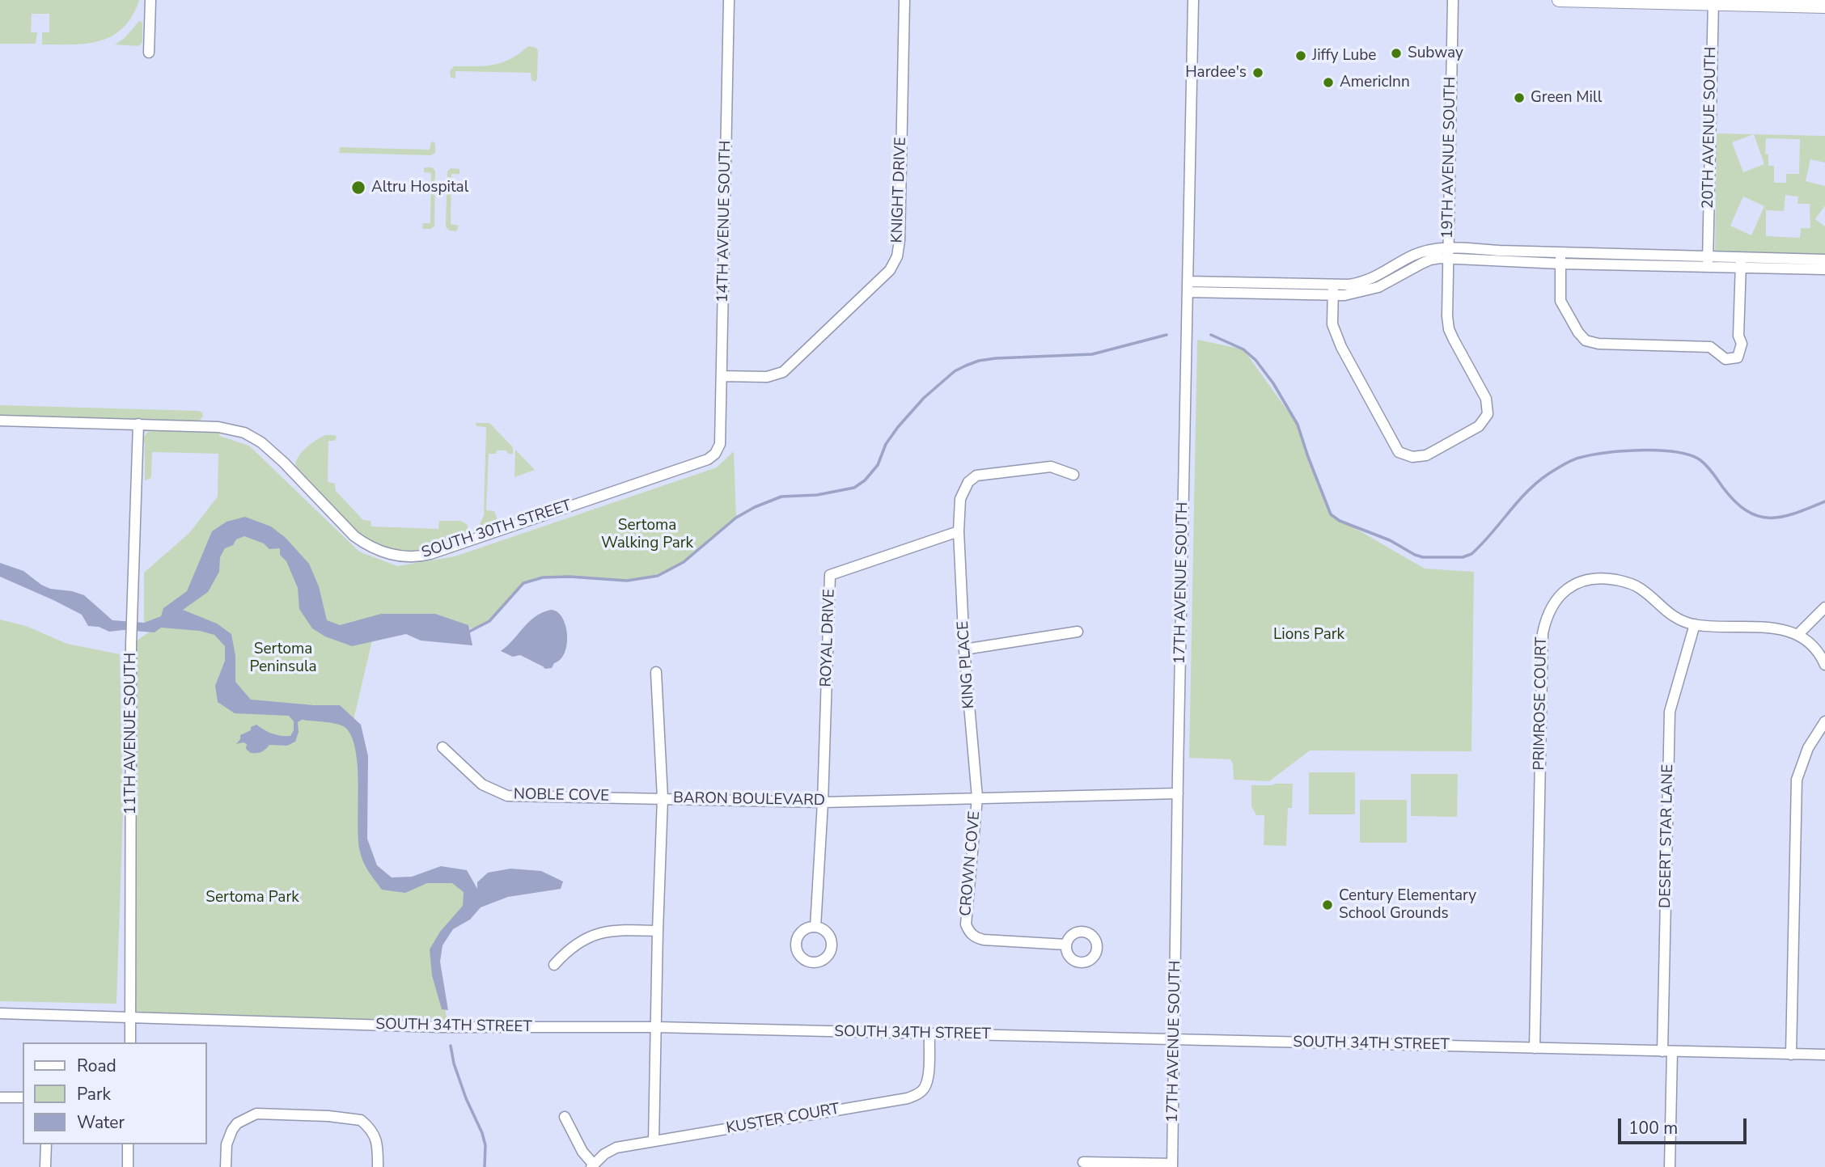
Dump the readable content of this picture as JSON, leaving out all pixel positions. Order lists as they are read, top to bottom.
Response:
{
  "streets": {
    "street": [
      "20TH AVENUE SOUTH",
      "19TH AVENUE SOUTH",
      "KNIGHT DRIVE",
      "14TH AVENUE SOUTH",
      "SOUTH 30TH STREET",
      "17TH AVENUE SOUTH",
      "ROYAL DRIVE",
      "KING PLACE",
      "PRIMROSE COURT",
      "11TH AVENUE SOUTH",
      "NOBLE COVE",
      "BARON BOULEVARD",
      "DESERT STAR LANE",
      "CROWN COVE",
      "SOUTH 34TH STREET",
      "KUSTER COURT"
    ]
  },
  "crossings": [
    ["KNIGHT DRIVE", "14TH AVENUE SOUTH"],
    ["14TH AVENUE SOUTH", "SOUTH 30TH STREET"],
    ["SOUTH 30TH STREET", "11TH AVENUE SOUTH"],
    ["17TH AVENUE SOUTH", "BARON BOULEVARD"],
    ["17TH AVENUE SOUTH", "SOUTH 34TH STREET"],
    ["ROYAL DRIVE", "KING PLACE"],
    ["ROYAL DRIVE", "BARON BOULEVARD"],
    ["KING PLACE", "BARON BOULEVARD"],
    ["KING PLACE", "CROWN COVE"],
    ["PRIMROSE COURT", "DESERT STAR LANE"],
    ["PRIMROSE COURT", "SOUTH 34TH STREET"],
    ["11TH AVENUE SOUTH", "SOUTH 34TH STREET"],
    ["NOBLE COVE", "BARON BOULEVARD"],
    ["BARON BOULEVARD", "CROWN COVE"],
    ["BARON BOULEVARD", "SOUTH 34TH STREET"],
    ["BARON BOULEVARD", "KUSTER COURT"],
    ["DESERT STAR LANE", "SOUTH 34TH STREET"],
    ["SOUTH 34TH STREET", "KUSTER COURT"]
  ],
  "parks": [
    "Sertoma Walking Park",
    "Lions Park",
    "Sertoma Peninsula",
    "Sertoma Park"
  ],
  "places": [
    "Subway",
    "Jiffy Lube",
    "Hardee's",
    "AmericInn",
    "Green Mill",
    "Altru Hospital",
    "Century Elementary School Grounds"
  ],
  "legend": ["Road", "Park", "Water"],
  "scale_bar": "100 m"
}
